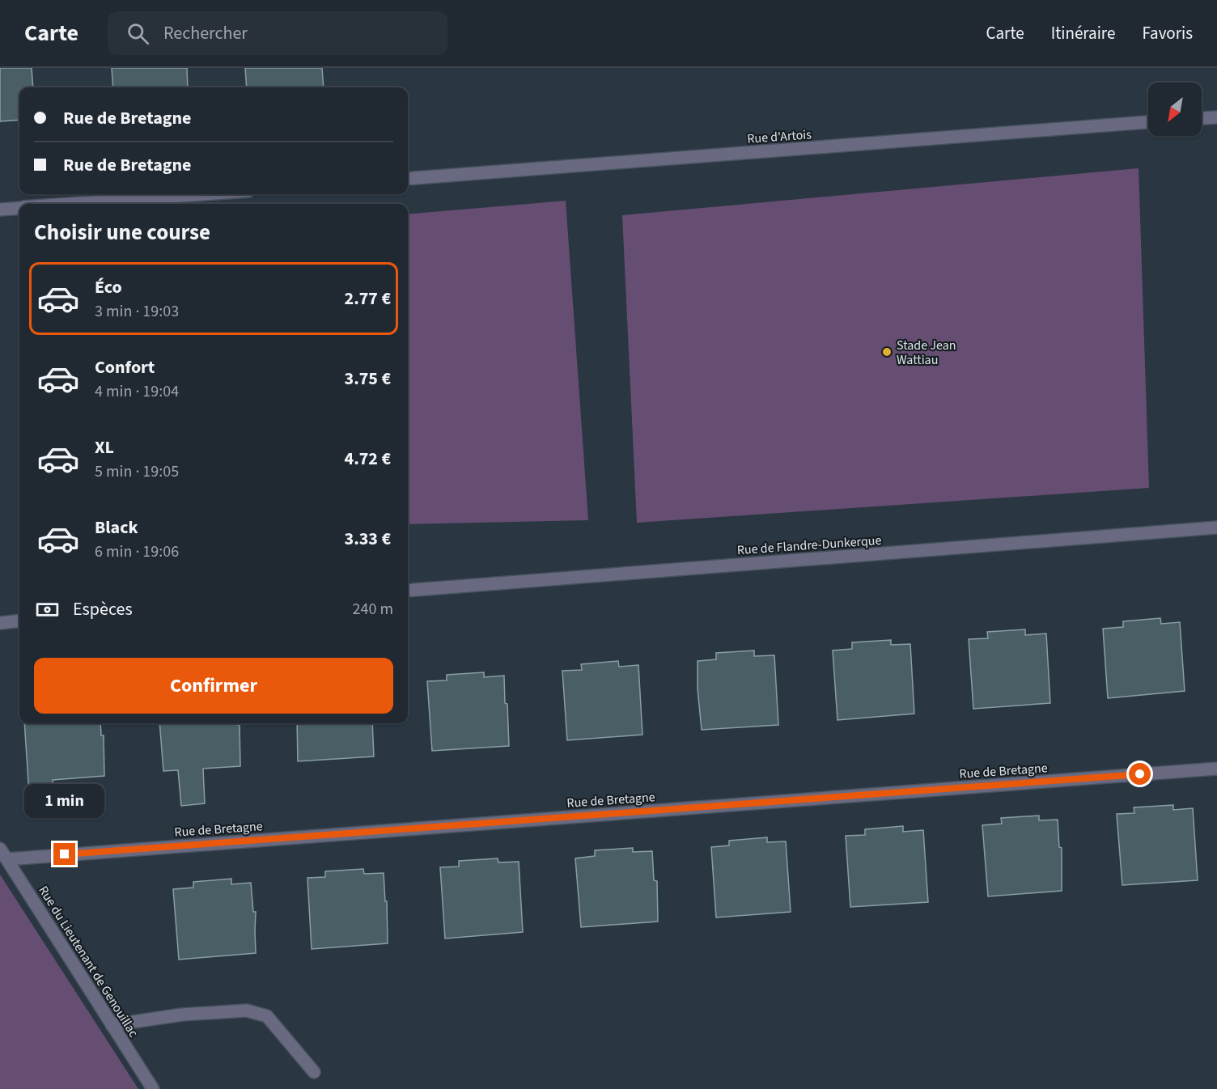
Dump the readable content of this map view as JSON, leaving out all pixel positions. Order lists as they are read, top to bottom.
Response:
{
  "streets": {
    "street": [
      "Rue d'Artois",
      "Rue de Flandre-Dunkerque",
      "Rue de Bretagne",
      "Rue du Lieutenant de Genouillac"
    ]
  },
  "crossings": [
    ["Rue de Bretagne", "Rue du Lieutenant de Genouillac"]
  ],
  "places": ["Stade Jean Wattiau"],
  "north": "bottom left",
  "page": {
    "header": "Carte",
    "search": "Rechercher",
    "nav": ["Carte", "Itinéraire", "Favoris"],
    "banner": ["Rue de Bretagne", "Rue de Bretagne"],
    "heading": "Choisir une course",
    "list": [
      {
        "name": "Éco",
        "note": "3 min · 19:03",
        "value": "2.77 €"
      },
      {
        "name": "Confort",
        "note": "4 min · 19:04",
        "value": "3.75 €"
      },
      {
        "name": "XL",
        "note": "5 min · 19:05",
        "value": "4.72 €"
      },
      {
        "name": "Black",
        "note": "6 min · 19:06",
        "value": "3.33 €"
      }
    ],
    "pay": ["Espèces", "240 m"],
    "buttons": "Confirmer",
    "bubble": "1 min"
  }
}
